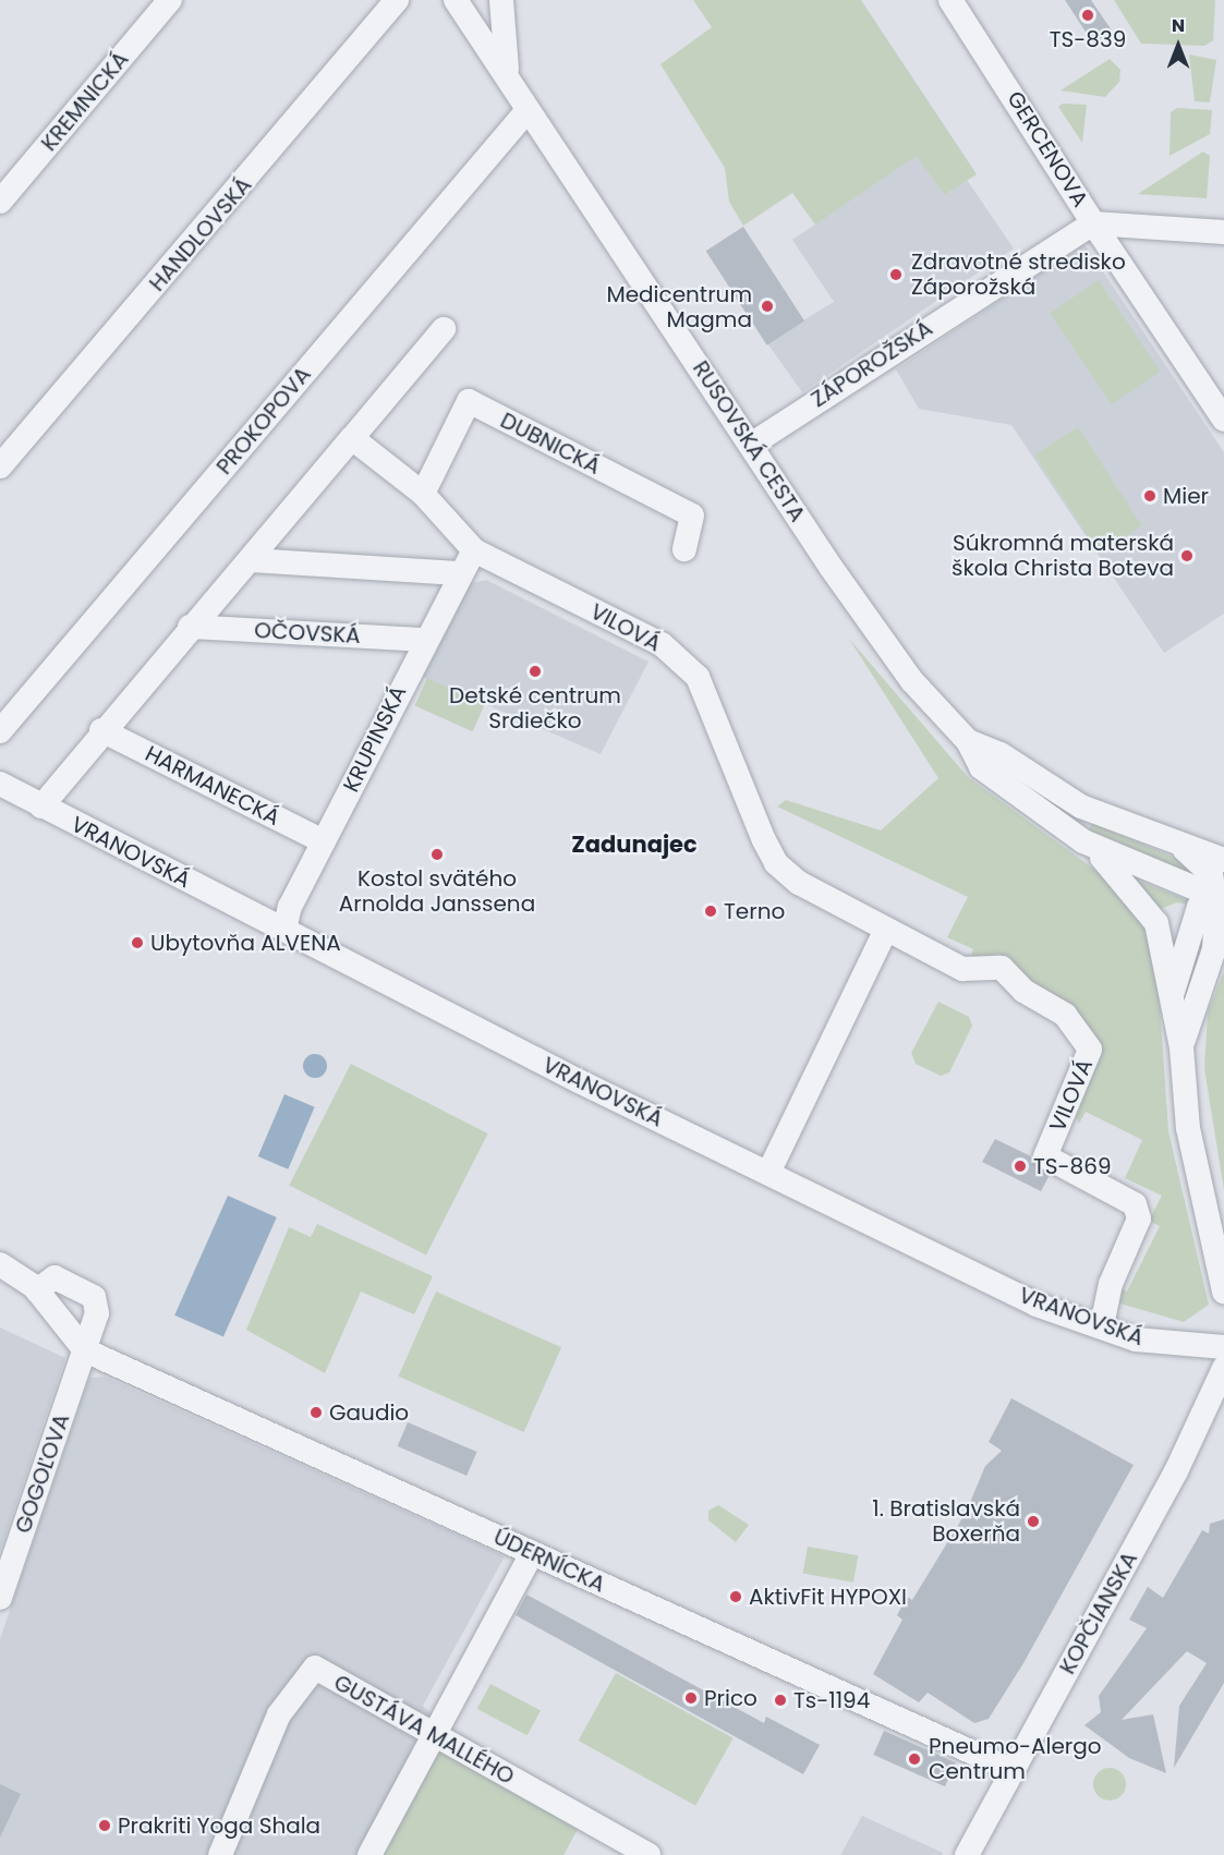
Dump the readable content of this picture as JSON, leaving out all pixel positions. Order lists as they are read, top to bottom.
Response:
{
  "streets": {
    "street": [
      "KREMNICKÁ",
      "GERCENOVA",
      "HANDLOVSKÁ",
      "ZÁPOROŽSKÁ",
      "PROKOPOVA",
      "RUSOVSKÁ CESTA",
      "DUBNICKÁ",
      "VILOVÁ",
      "OČOVSKÁ",
      "KRUPINSKÁ",
      "HARMANECKÁ",
      "VRANOVSKÁ",
      "GOGOĽOVA",
      "ÚDERNÍCKA",
      "KOPČIANSKA",
      "GUSTÁVA MALLÉHO"
    ]
  },
  "crossings": [
    ["GERCENOVA", "ZÁPOROŽSKÁ"],
    ["ZÁPOROŽSKÁ", "RUSOVSKÁ CESTA"],
    ["PROKOPOVA", "RUSOVSKÁ CESTA"],
    ["DUBNICKÁ", "VILOVÁ"],
    ["VILOVÁ", "KRUPINSKÁ"],
    ["VILOVÁ", "VRANOVSKÁ"],
    ["OČOVSKÁ", "KRUPINSKÁ"],
    ["KRUPINSKÁ", "HARMANECKÁ"],
    ["KRUPINSKÁ", "VRANOVSKÁ"],
    ["GOGOĽOVA", "ÚDERNÍCKA"],
    ["ÚDERNÍCKA", "KOPČIANSKA"]
  ],
  "districts": ["Zadunajec"],
  "places": [
    "TS-839",
    "Zdravotné stredisko Záporožská",
    "Medicentrum Magma",
    "Mier",
    "Súkromná materská škola Christa Boteva",
    "Detské centrum Srdiečko",
    "Kostol svätého Arnolda Janssena",
    "Terno",
    "Ubytovňa ALVENA",
    "TS-869",
    "Gaudio",
    "1. Bratislavská Boxerňa",
    "AktivFit HYPOXI",
    "Prico",
    "Ts-1194",
    "Pneumo-Alergo Centrum",
    "Prakriti Yoga Shala"
  ],
  "north": "top"
}
